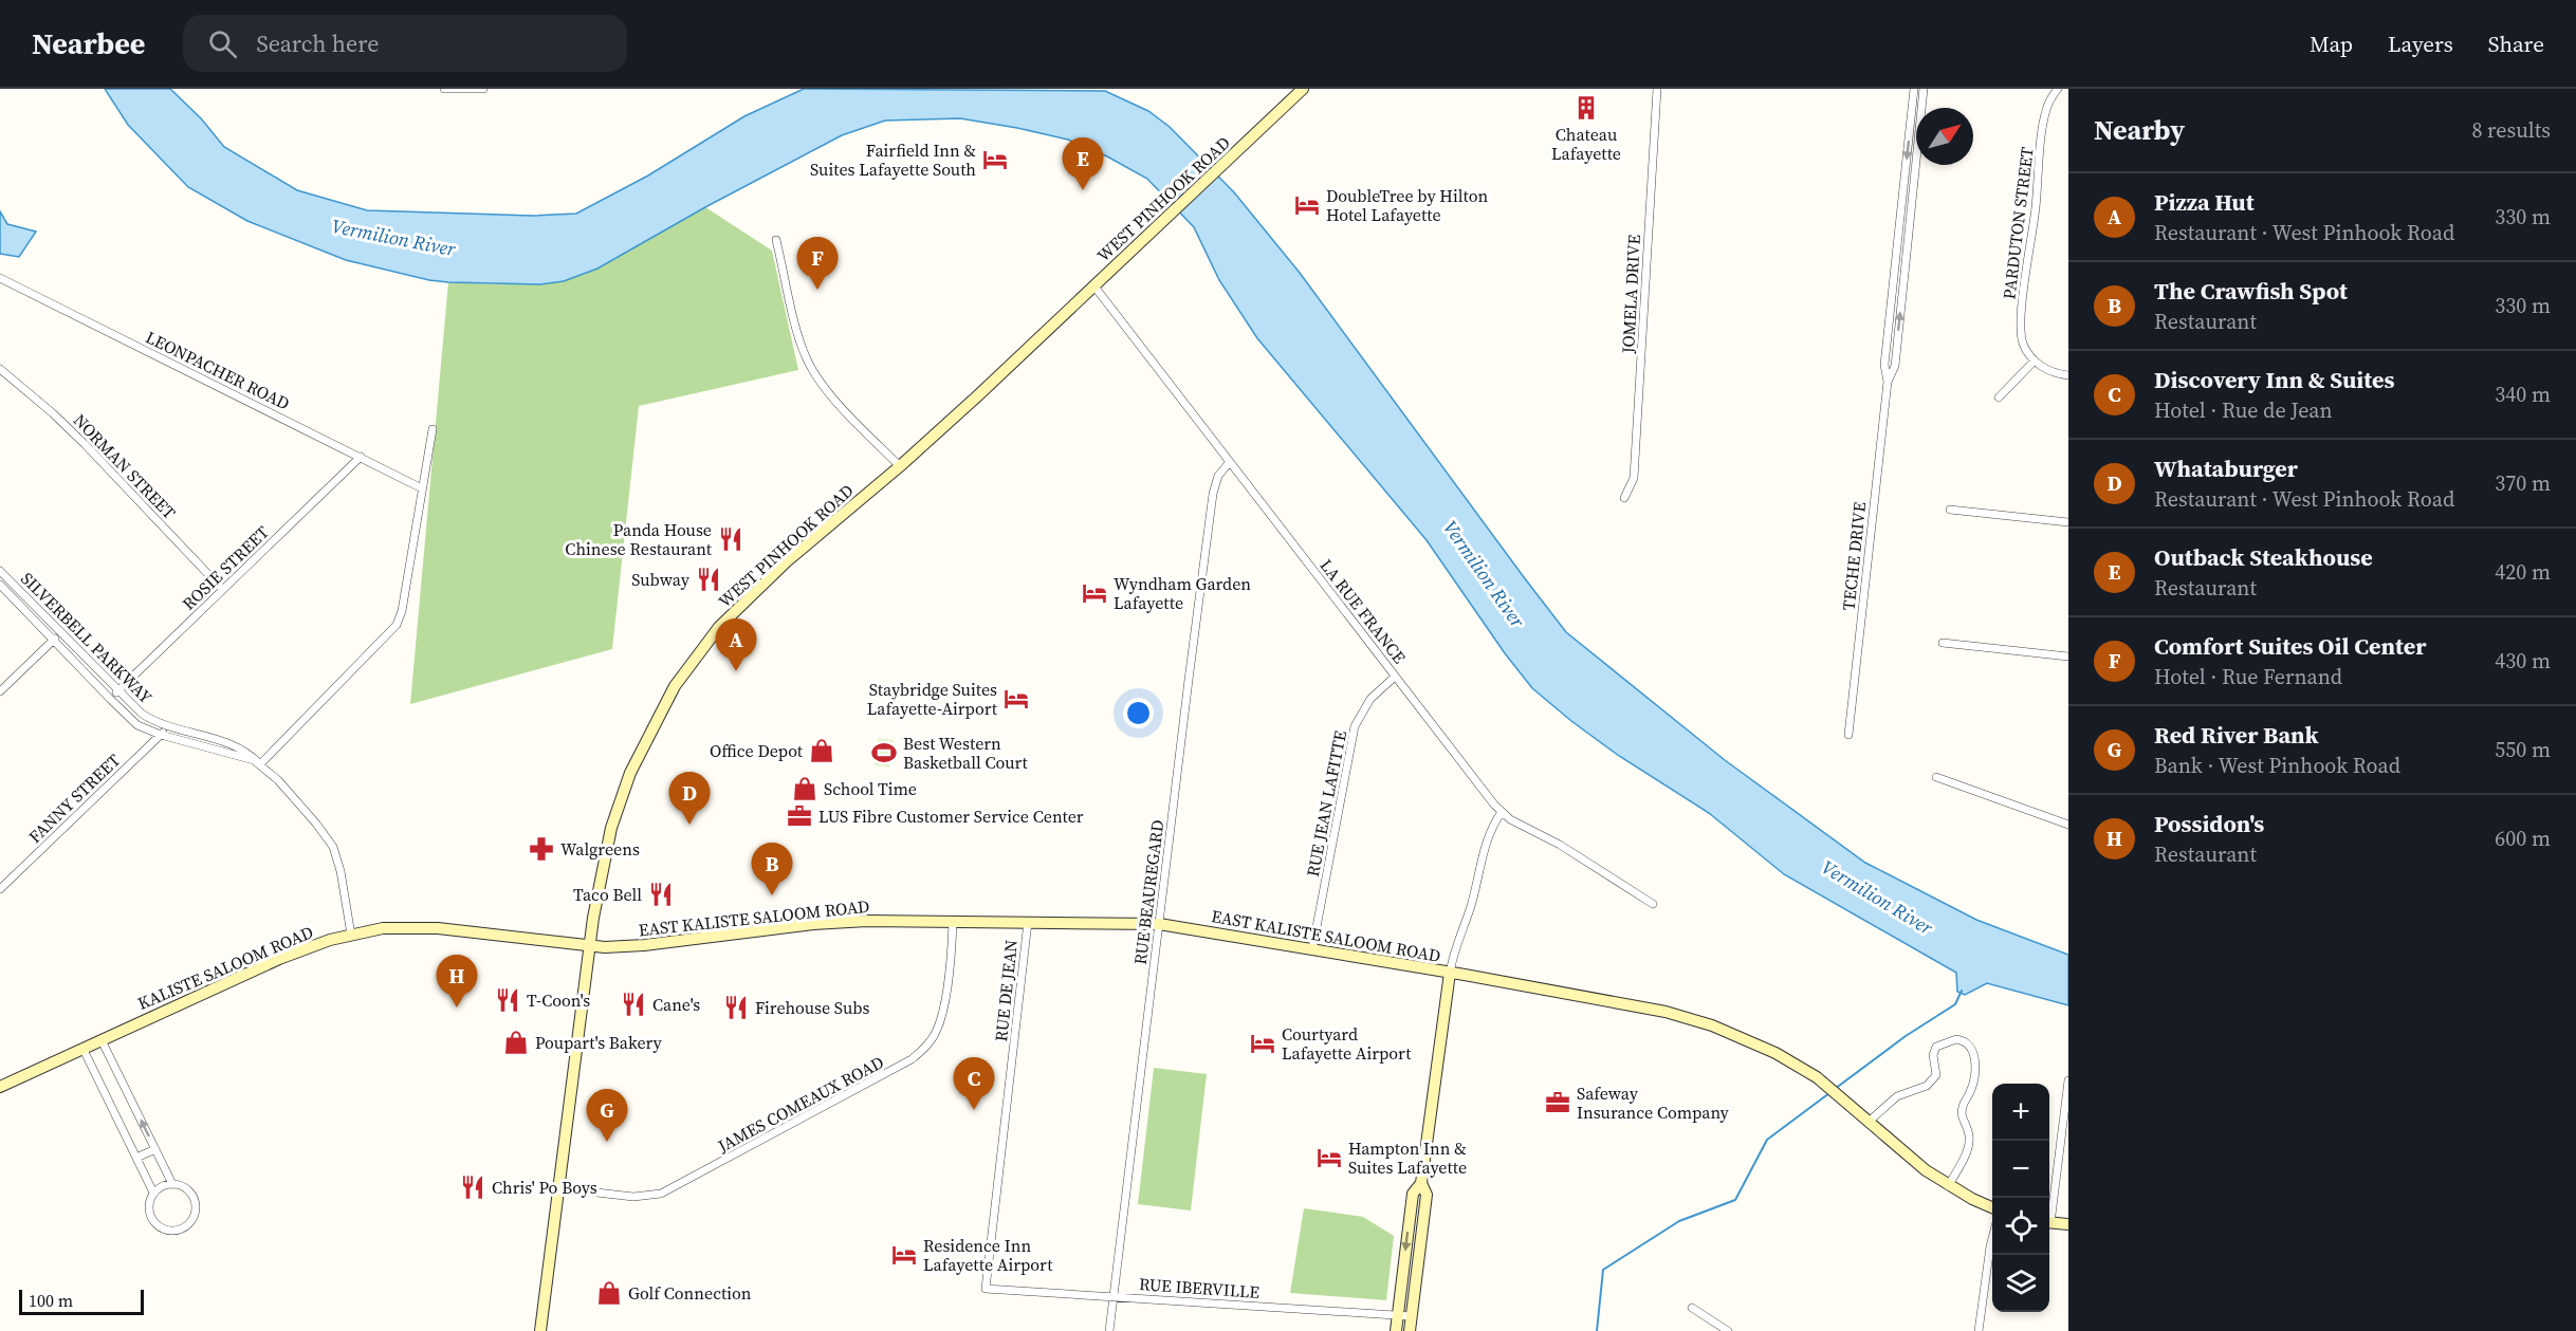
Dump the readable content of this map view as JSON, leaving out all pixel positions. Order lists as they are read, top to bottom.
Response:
{
  "streets": {
    "main road": ["WEST PINHOOK ROAD", "EAST KALISTE SALOOM ROAD", "KALISTE SALOOM ROAD"],
    "street": [
      "PARDUTON STREET",
      "JOMELA DRIVE",
      "LEONPACHER ROAD",
      "NORMAN STREET",
      "TECHE DRIVE",
      "ROSIE STREET",
      "LA RUE FRANCE",
      "SILVERBELL PARKWAY",
      "FANNY STREET",
      "RUE JEAN LAFITTE",
      "RUE BEAUREGARD",
      "RUE DE JEAN",
      "JAMES COMEAUX ROAD",
      "RUE IBERVILLE"
    ]
  },
  "crossings": [
    ["WEST PINHOOK ROAD", "LA RUE FRANCE"],
    ["WEST PINHOOK ROAD", "EAST KALISTE SALOOM ROAD"],
    ["WEST PINHOOK ROAD", "KALISTE SALOOM ROAD"],
    ["WEST PINHOOK ROAD", "JAMES COMEAUX ROAD"],
    ["LEONPACHER ROAD", "ROSIE STREET"],
    ["NORMAN STREET", "ROSIE STREET"],
    ["ROSIE STREET", "SILVERBELL PARKWAY"],
    ["LA RUE FRANCE", "RUE JEAN LAFITTE"],
    ["LA RUE FRANCE", "RUE BEAUREGARD"],
    ["SILVERBELL PARKWAY", "FANNY STREET"],
    ["SILVERBELL PARKWAY", "KALISTE SALOOM ROAD"],
    ["RUE JEAN LAFITTE", "EAST KALISTE SALOOM ROAD"],
    ["RUE BEAUREGARD", "EAST KALISTE SALOOM ROAD"],
    ["RUE BEAUREGARD", "RUE IBERVILLE"],
    ["EAST KALISTE SALOOM ROAD", "KALISTE SALOOM ROAD"],
    ["EAST KALISTE SALOOM ROAD", "RUE DE JEAN"],
    ["EAST KALISTE SALOOM ROAD", "JAMES COMEAUX ROAD"],
    ["RUE DE JEAN", "RUE IBERVILLE"]
  ],
  "water": ["Vermilion River"],
  "places": {
    "building": ["Chateau Lafayette"],
    "hotel": [
      "Fairfield Inn & Suites Lafayette South",
      "DoubleTree by Hilton Hotel Lafayette",
      "Wyndham Garden Lafayette",
      "Staybridge Suites Lafayette-Airport",
      "Courtyard Lafayette Airport",
      "Hampton Inn & Suites Lafayette",
      "Residence Inn Lafayette Airport"
    ],
    "restaurant": [
      "Panda House Chinese Restaurant",
      "Subway",
      "Taco Bell",
      "T-Coon's",
      "Cane's",
      "Firehouse Subs",
      "Chris' Po Boys"
    ],
    "shop": [
      "Office Depot",
      "School Time",
      "Poupart's Bakery",
      "Golf Connection"
    ],
    "sports": ["Best Western Basketball Court"],
    "office": ["LUS Fibre Customer Service Center", "Safeway Insurance Company"],
    "pharmacy": ["Walgreens"]
  },
  "scale_bar": "100 m",
  "north": "top right",
  "page": {
    "header": "Nearbee",
    "search": "Search here",
    "nav": ["Map", "Layers", "Share"],
    "heading": ["Nearby", "8 results"],
    "pins": [
      "E",
      "F",
      "A",
      "D",
      "B",
      "H",
      "C",
      "G"
    ],
    "list": [
      {
        "mark": "A",
        "name": "Pizza Hut",
        "note": "Restaurant · West Pinhook Road",
        "value": "330 m"
      },
      {
        "mark": "B",
        "name": "The Crawfish Spot",
        "note": "Restaurant",
        "value": "330 m"
      },
      {
        "mark": "C",
        "name": "Discovery Inn & Suites",
        "note": "Hotel · Rue de Jean",
        "value": "340 m"
      },
      {
        "mark": "D",
        "name": "Whataburger",
        "note": "Restaurant · West Pinhook Road",
        "value": "370 m"
      },
      {
        "mark": "E",
        "name": "Outback Steakhouse",
        "note": "Restaurant",
        "value": "420 m"
      },
      {
        "mark": "F",
        "name": "Comfort Suites Oil Center",
        "note": "Hotel · Rue Fernand",
        "value": "430 m"
      },
      {
        "mark": "G",
        "name": "Red River Bank",
        "note": "Bank · West Pinhook Road",
        "value": "550 m"
      },
      {
        "mark": "H",
        "name": "Possidon's",
        "note": "Restaurant",
        "value": "600 m"
      }
    ],
    "map_buttons": ["+", "−"],
    "scale": "100 m"
  }
}
